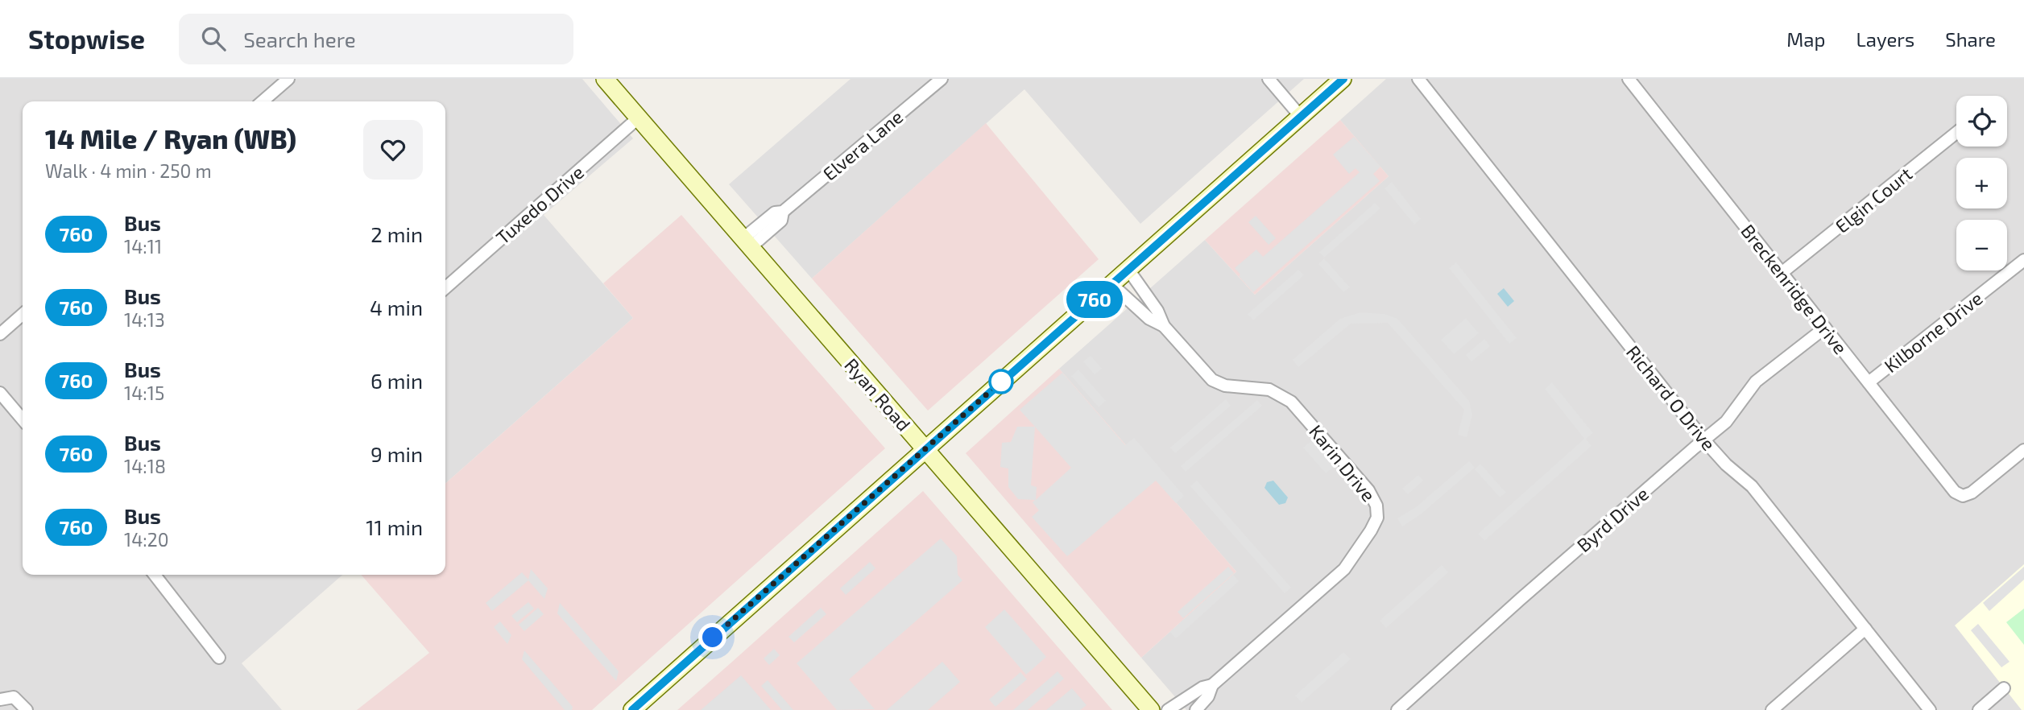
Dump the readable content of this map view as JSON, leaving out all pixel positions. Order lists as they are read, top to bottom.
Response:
{
  "streets": {
    "main road": ["Ryan Road"],
    "street": [
      "Elvera Lane",
      "Elgin Court",
      "Tuxedo Drive",
      "Breckenridge Drive",
      "Kilborne Drive",
      "Richard O Drive",
      "Karin Drive",
      "Byrd Drive"
    ]
  },
  "crossings": [
    ["Elvera Lane", "Ryan Road"],
    ["Elgin Court", "Breckenridge Drive"],
    ["Tuxedo Drive", "Ryan Road"],
    ["Breckenridge Drive", "Kilborne Drive"],
    ["Breckenridge Drive", "Byrd Drive"],
    ["Richard O Drive", "Byrd Drive"]
  ],
  "lines": ["bus line 760"],
  "page": {
    "header": "Stopwise",
    "search": "Search here",
    "nav": ["Map", "Layers", "Share"],
    "on_map": "760",
    "map_buttons": ["+", "−"],
    "heading": ["14 Mile / Ryan (WB)", "Walk · 4 min · 250 m"],
    "list": [
      {
        "mark": "760",
        "name": "Bus",
        "note": "14:11",
        "value": "2 min"
      },
      {
        "mark": "760",
        "name": "Bus",
        "note": "14:13",
        "value": "4 min"
      },
      {
        "mark": "760",
        "name": "Bus",
        "note": "14:15",
        "value": "6 min"
      },
      {
        "mark": "760",
        "name": "Bus",
        "note": "14:18",
        "value": "9 min"
      },
      {
        "mark": "760",
        "name": "Bus",
        "note": "14:20",
        "value": "11 min"
      }
    ]
  }
}
